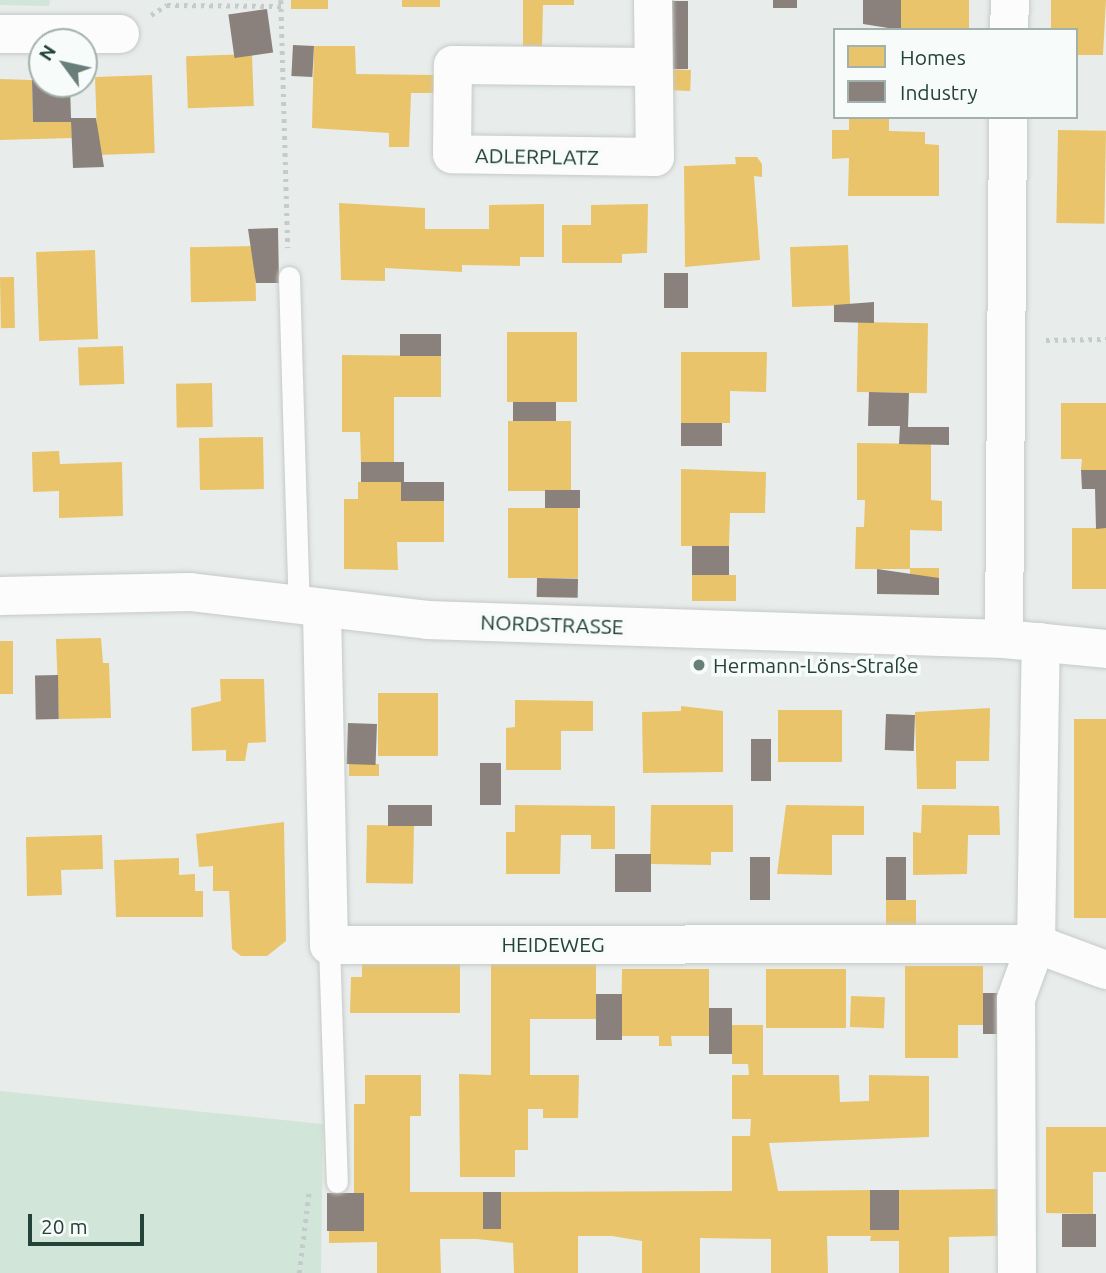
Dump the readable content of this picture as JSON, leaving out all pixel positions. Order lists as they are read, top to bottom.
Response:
{
  "streets": {
    "street": ["ADLERPLATZ", "NORDSTRASSE", "HEIDEWEG"]
  },
  "places": ["Hermann-Löns-Straße"],
  "legend": ["Homes", "Industry"],
  "scale_bar": "20 m",
  "north": "top left"
}
